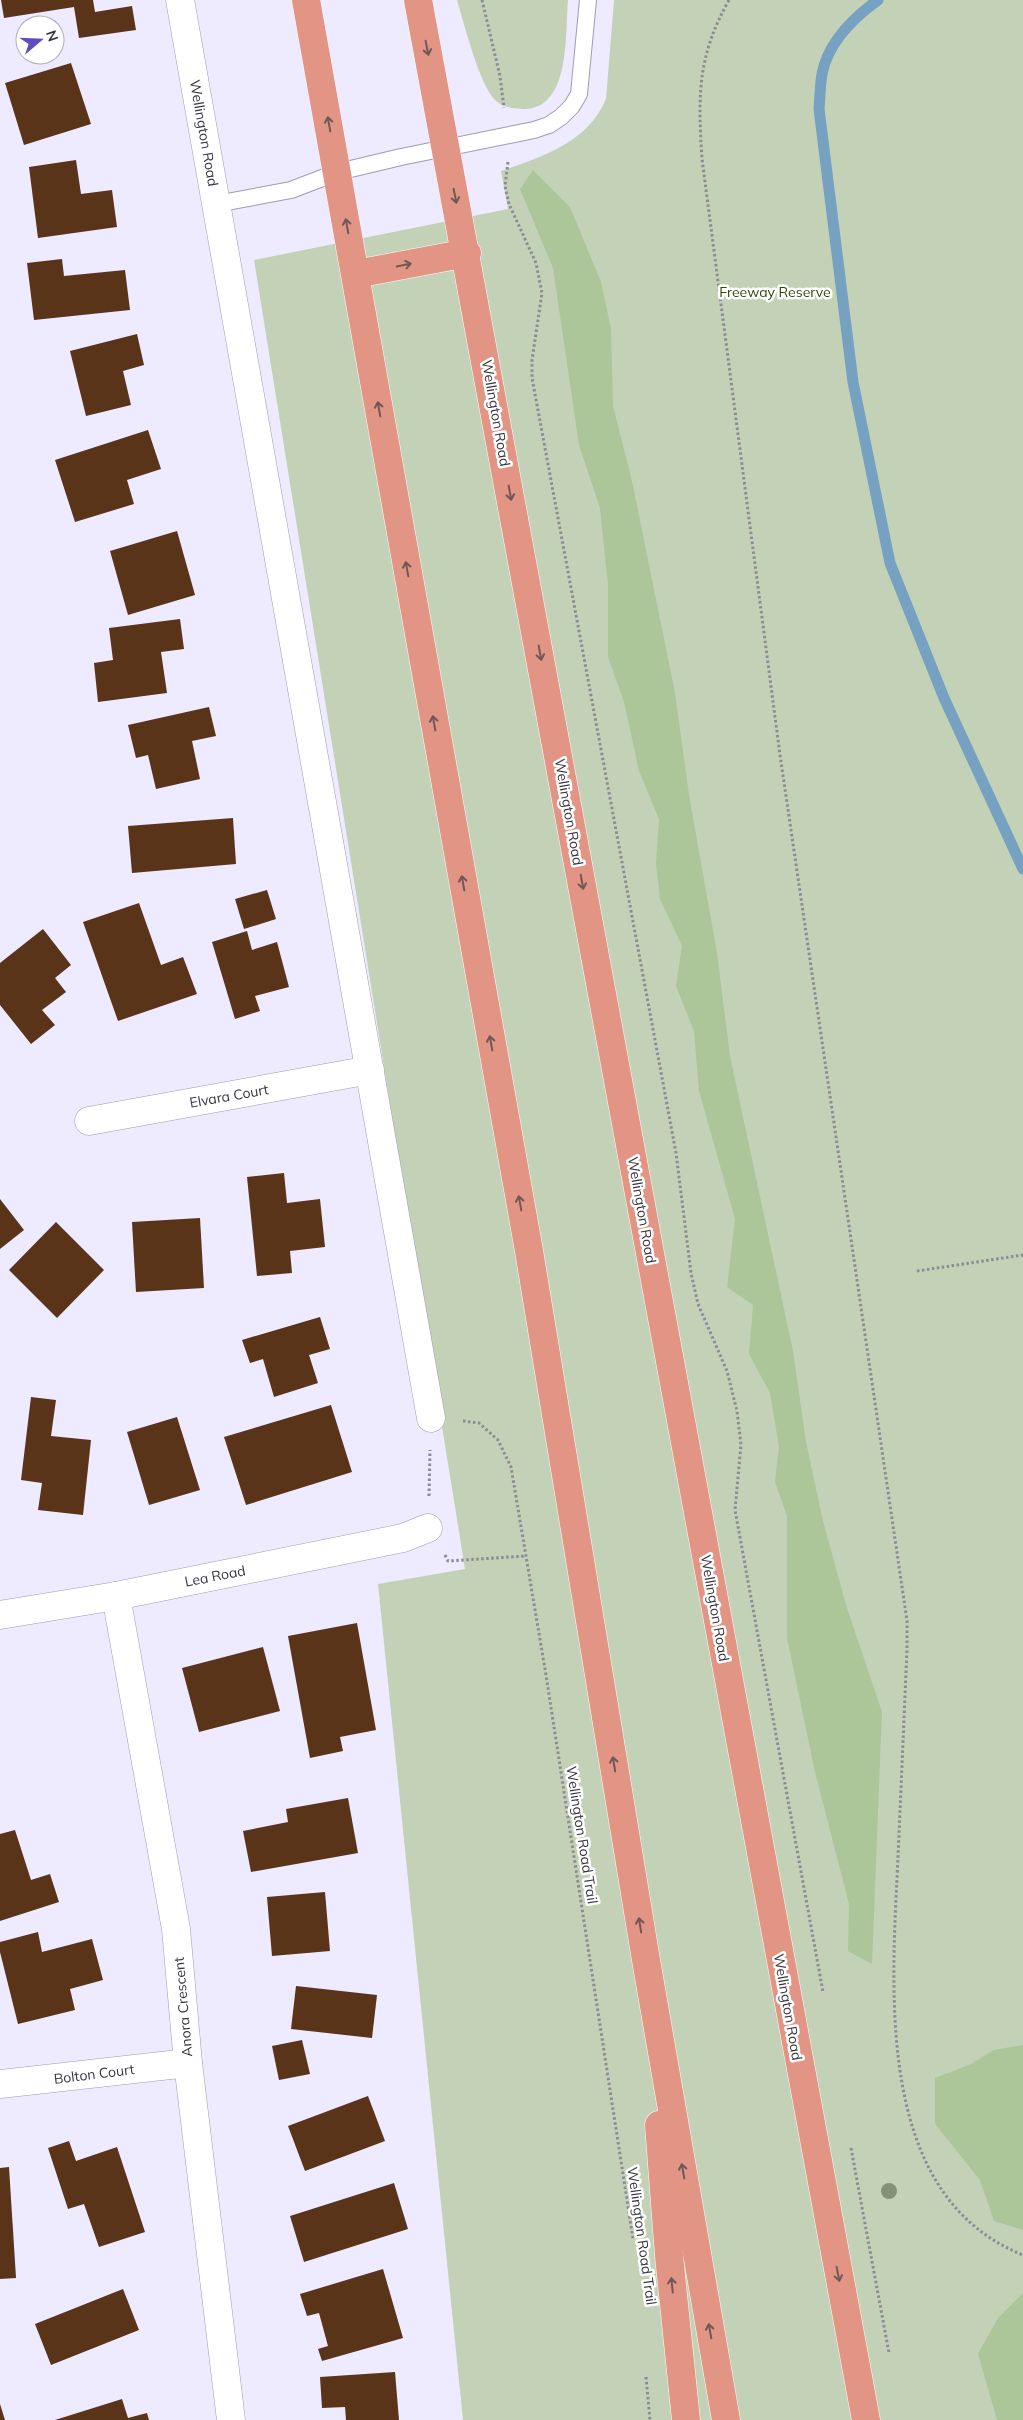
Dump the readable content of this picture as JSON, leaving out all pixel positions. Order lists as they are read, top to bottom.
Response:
{
  "streets": {
    "highway": ["Wellington Road"],
    "street": [
      "Elvara Court",
      "Lea Road",
      "Anora Crescent",
      "Bolton Court"
    ],
    "path": ["Wellington Road Trail"]
  },
  "crossings": [
    ["Wellington Road", "Elvara Court"],
    ["Wellington Road", "Wellington Road Trail"],
    ["Lea Road", "Anora Crescent"],
    ["Anora Crescent", "Bolton Court"]
  ],
  "parks": ["Freeway Reserve"],
  "north": "right"
}
